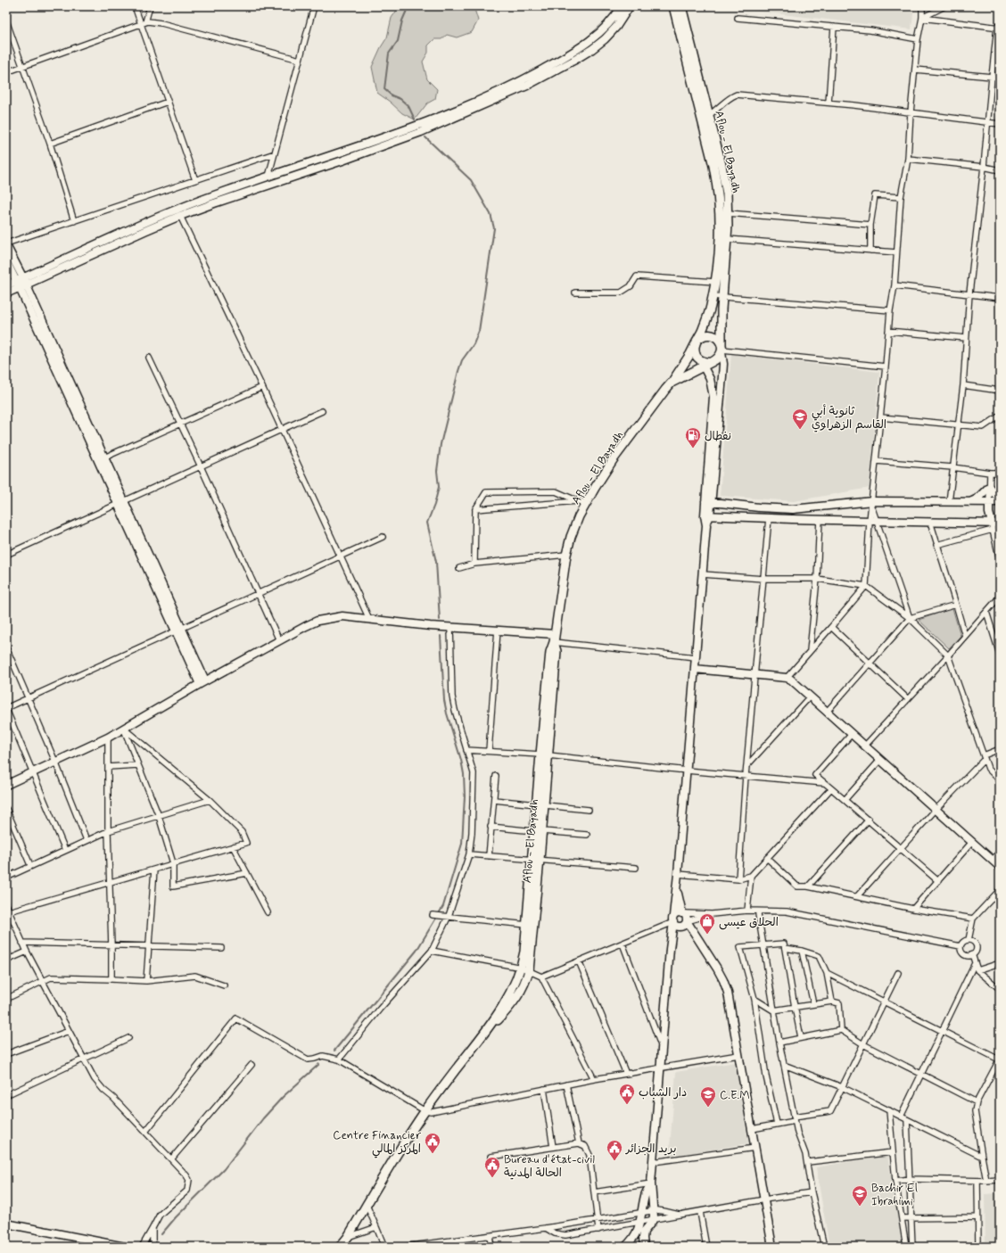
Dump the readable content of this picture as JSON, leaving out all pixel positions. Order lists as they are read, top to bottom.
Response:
{
  "streets": {
    "main road": ["Aflou - El Bayadh"]
  },
  "places": {
    "school or university": ["ثانوية أبي القاسم الزهراوي", "C.E.M", "Bachir El Ibrahimi"],
    "fuel station": ["نفطال"],
    "shop": ["الحلاق عيسى"],
    "public building": [
      "دار الشباب",
      "Centre Financier المركز المالي",
      "بريد الجزائر",
      "Bureau d'état-civil الحالة المدنية"
    ]
  }
}
